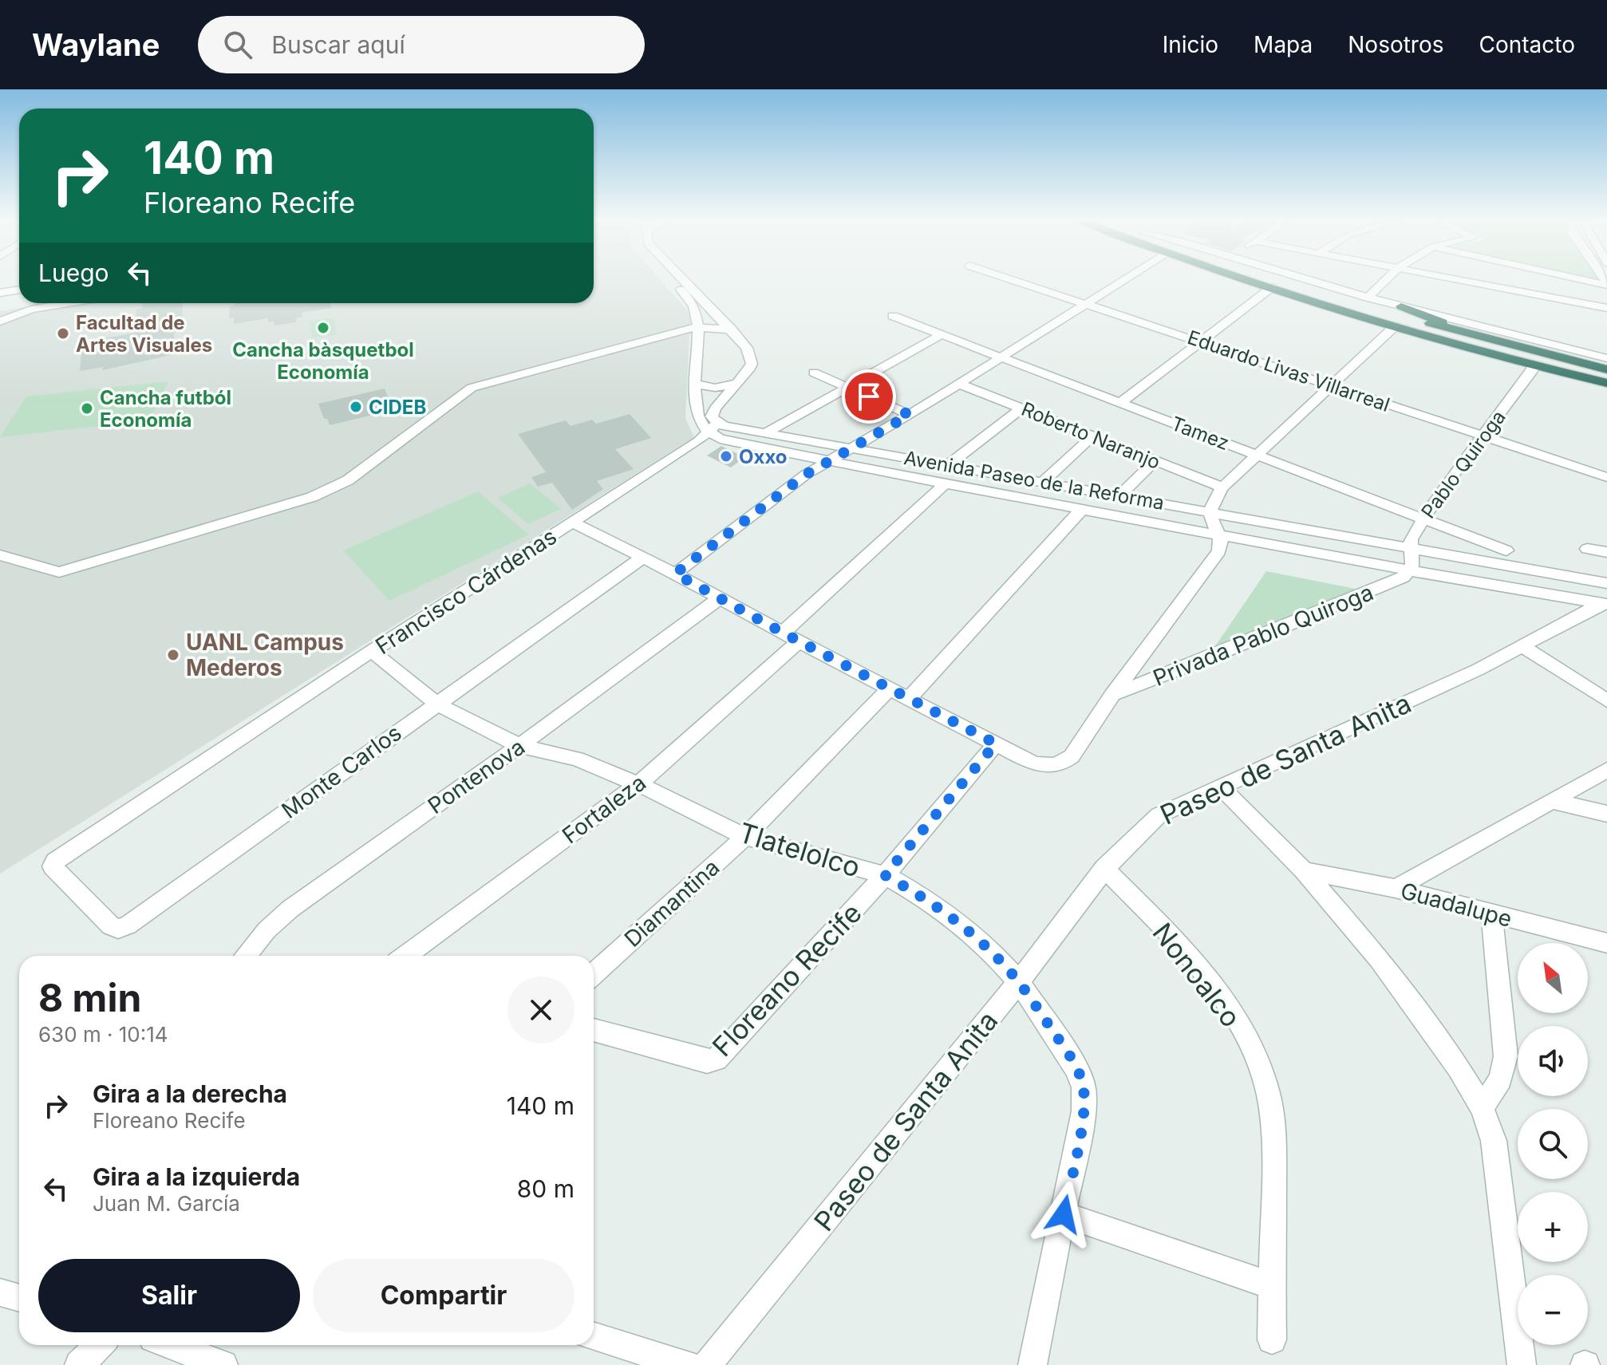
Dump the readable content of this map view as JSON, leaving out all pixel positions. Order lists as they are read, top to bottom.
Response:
{
  "streets": {
    "street": [
      "Eduardo Livas Villarreal",
      "Tamez",
      "Roberto Naranjo",
      "Pablo Quiroga",
      "Avenida Paseo de la Reforma",
      "Francisco Cárdenas",
      "Privada Pablo Quiroga",
      "Paseo de Santa Anita",
      "Monte Carlos",
      "Pontenova",
      "Fortaleza",
      "Tlatelolco",
      "Diamantina",
      "Guadalupe",
      "Nonoalco",
      "Floreano Recife"
    ]
  },
  "crossings": [
    ["Eduardo Livas Villarreal", "Pablo Quiroga"],
    ["Tamez", "Pablo Quiroga"],
    ["Pablo Quiroga", "Avenida Paseo de la Reforma"],
    ["Pablo Quiroga", "Privada Pablo Quiroga"],
    ["Avenida Paseo de la Reforma", "Francisco Cárdenas"],
    ["Avenida Paseo de la Reforma", "Privada Pablo Quiroga"],
    ["Avenida Paseo de la Reforma", "Paseo de Santa Anita"],
    ["Avenida Paseo de la Reforma", "Fortaleza"],
    ["Francisco Cárdenas", "Monte Carlos"],
    ["Francisco Cárdenas", "Tlatelolco"],
    ["Paseo de Santa Anita", "Tlatelolco"],
    ["Paseo de Santa Anita", "Nonoalco"],
    ["Monte Carlos", "Tlatelolco"],
    ["Pontenova", "Tlatelolco"],
    ["Fortaleza", "Tlatelolco"],
    ["Tlatelolco", "Diamantina"],
    ["Tlatelolco", "Floreano Recife"]
  ],
  "places": [
    "Cancha bàsquetbol Economía",
    "Facultad de Artes Visuales",
    "CIDEB",
    "Cancha futból Economía",
    "Oxxo",
    "UANL Campus Mederos"
  ],
  "north": "top left",
  "page": {
    "header": "Waylane",
    "search": "Buscar aquí",
    "nav": [
      "Inicio",
      "Mapa",
      "Nosotros",
      "Contacto"
    ],
    "turn": ["140 m", "Floreano Recife"],
    "then": "Luego",
    "map_buttons": ["+", "−"],
    "heading": ["8 min", "630 m · 10:14"],
    "list": [
      {
        "name": "Gira a la derecha",
        "note": "Floreano Recife",
        "value": "140 m"
      },
      {
        "name": "Gira a la izquierda",
        "note": "Juan M. García",
        "value": "80 m"
      }
    ],
    "buttons": ["Salir", "Compartir"]
  }
}
